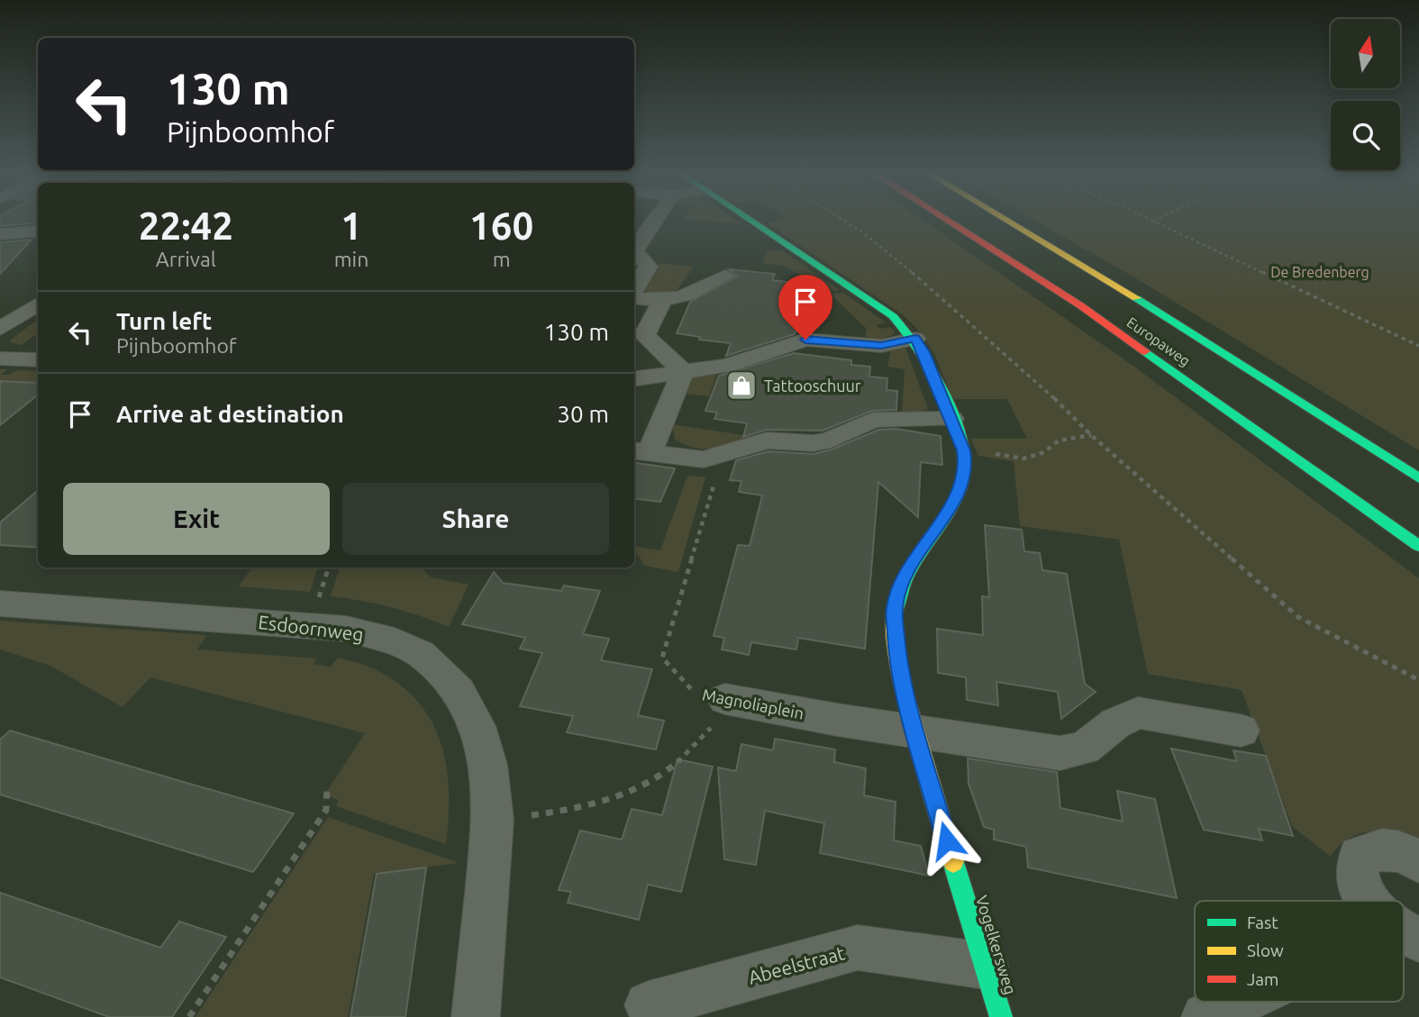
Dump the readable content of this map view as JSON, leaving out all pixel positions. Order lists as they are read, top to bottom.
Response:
{
  "streets": {
    "main road": ["Europaweg", "Vogelkersweg"],
    "street": ["Esdoornweg", "Magnoliaplein", "Abeelstraat"]
  },
  "crossings": [
    ["Magnoliaplein", "Vogelkersweg"],
    ["Vogelkersweg", "Abeelstraat"]
  ],
  "parks": ["De Bredenberg"],
  "places": {
    "shop": ["Tattooschuur"]
  },
  "legend": ["Fast", "Slow", "Jam"],
  "north": "top",
  "page": {
    "turn": ["130 m", "Pijnboomhof"],
    "eta": [
      "22:42",
      "Arrival",
      "1",
      "min",
      "160",
      "m"
    ],
    "list": [
      {
        "name": "Turn left",
        "note": "Pijnboomhof",
        "value": "130 m"
      },
      {
        "name": "Arrive at destination",
        "value": "30 m"
      }
    ],
    "buttons": ["Exit", "Share"]
  }
}
